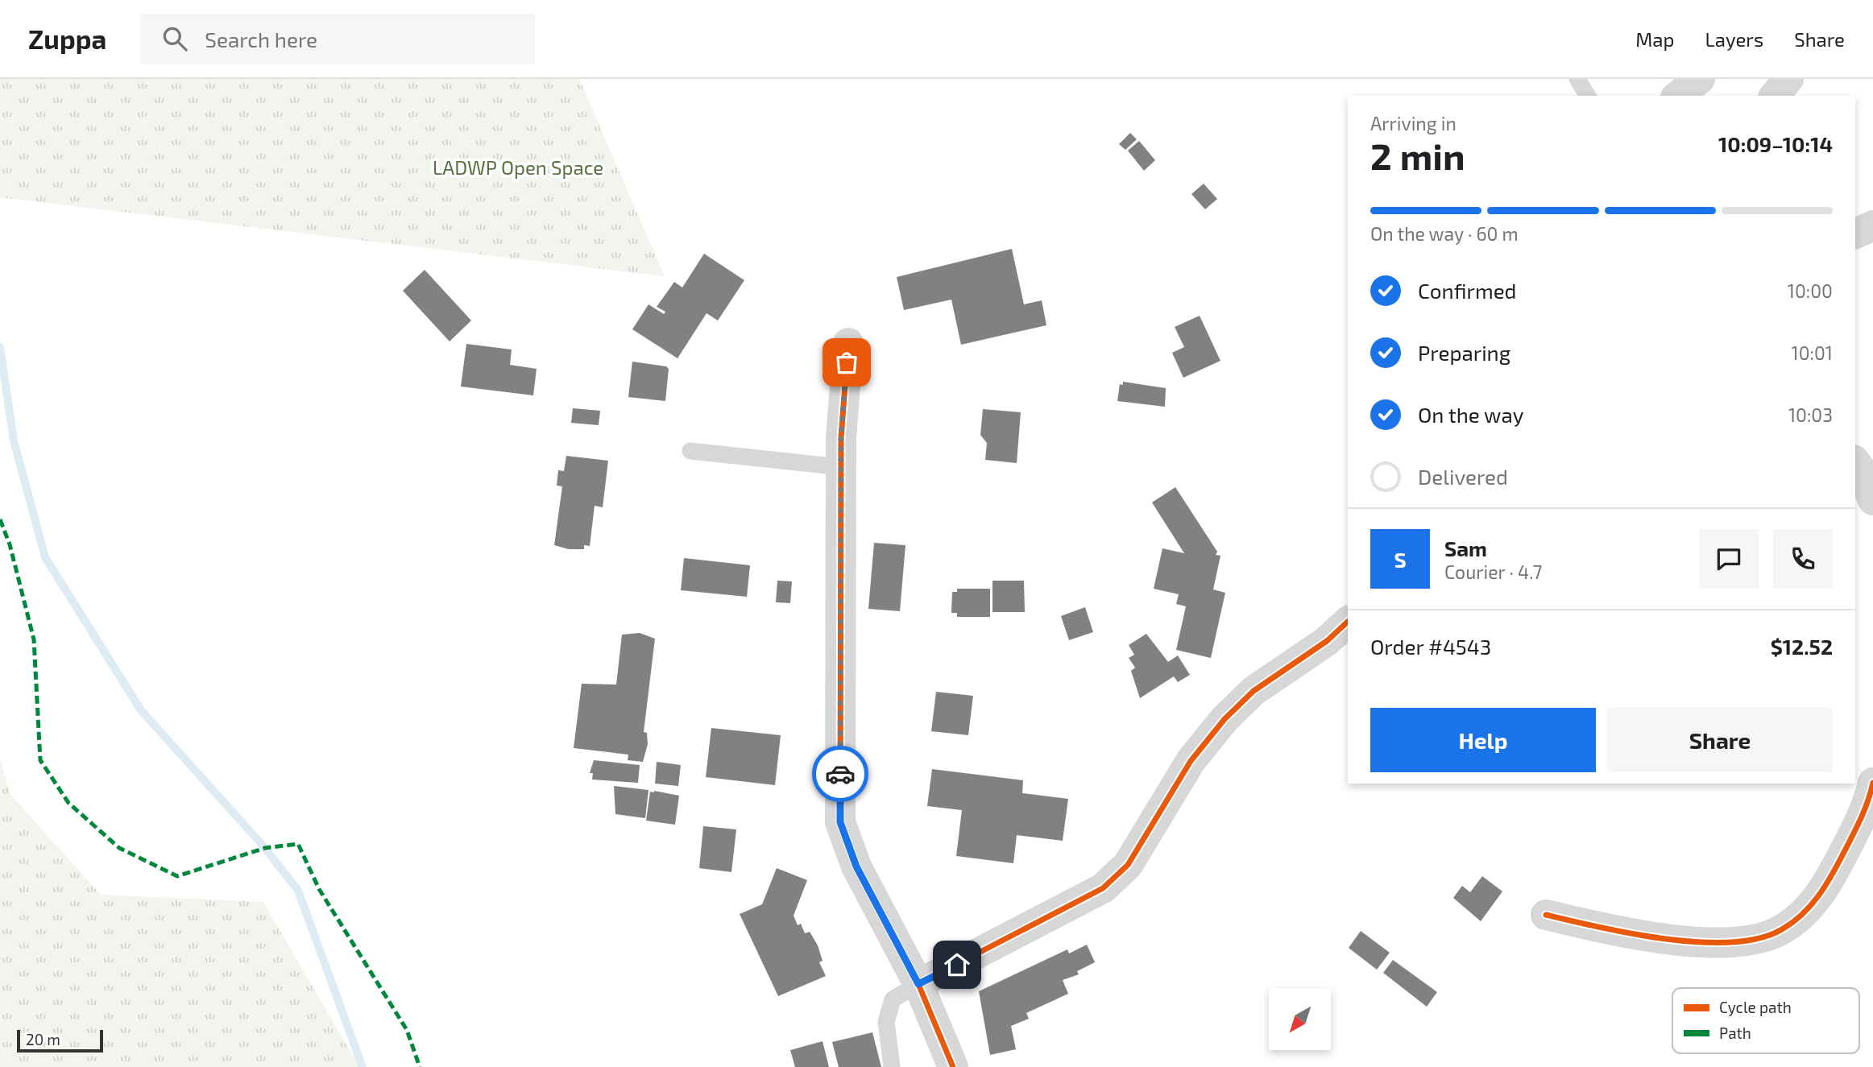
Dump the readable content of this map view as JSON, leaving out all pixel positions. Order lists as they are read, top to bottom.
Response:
{
  "parks": ["LADWP Open Space"],
  "legend": ["Cycle path", "Path"],
  "scale_bar": "20 m",
  "north": "bottom left",
  "page": {
    "header": "Zuppa",
    "search": "Search here",
    "nav": ["Map", "Layers", "Share"],
    "heading": ["2 min", "Arriving in", "10:09–10:14"],
    "panel": [
      "Sam",
      "Courier · 4.7",
      "Order #4543",
      "$12.52"
    ],
    "bar": "On the way · 60 m",
    "list": [
      ["Confirmed", "10:00"],
      ["Preparing", "10:01"],
      ["On the way", "10:03"],
      "Delivered"
    ],
    "round": "S",
    "buttons": ["Help", "Share"],
    "scale": "20 m"
  }
}
